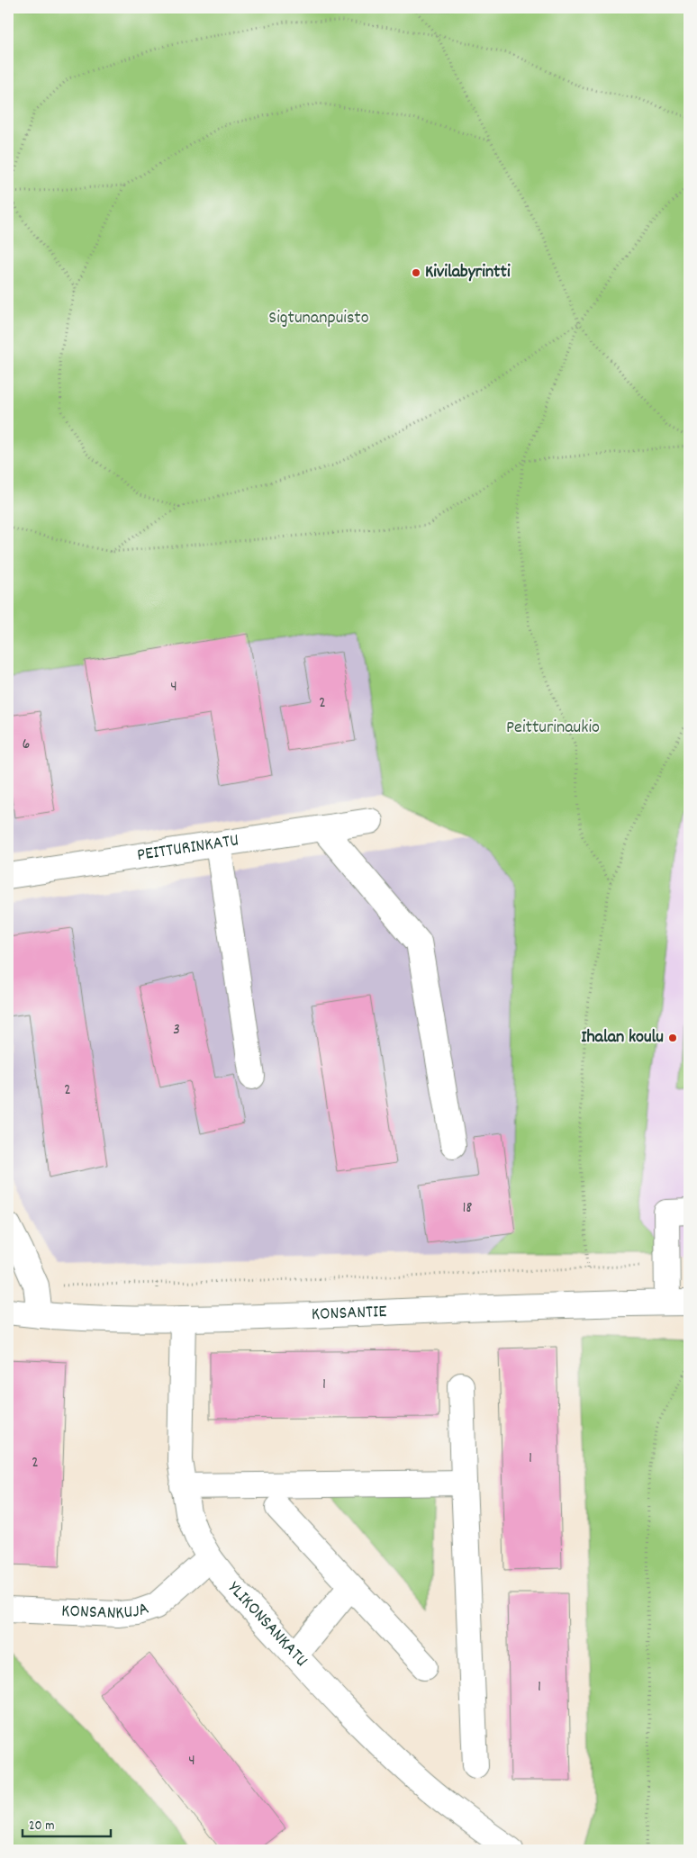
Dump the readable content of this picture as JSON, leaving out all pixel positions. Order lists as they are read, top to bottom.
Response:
{
  "streets": {
    "street": [
      "PEITTURINKATU",
      "KONSANTIE",
      "KONSANKUJA",
      "YLIKONSANKATU"
    ]
  },
  "crossings": [
    ["KONSANTIE", "YLIKONSANKATU"],
    ["KONSANKUJA", "YLIKONSANKATU"]
  ],
  "parks": ["Sigtunanpuisto", "Peitturinaukio"],
  "places": ["Kivilabyrintti", "Ihalan koulu"],
  "house_numbers": [
    "4",
    "2",
    "6",
    "3",
    "2",
    "18",
    "1",
    "1",
    "2",
    "1",
    "4"
  ],
  "scale_bar": "20 m"
}
